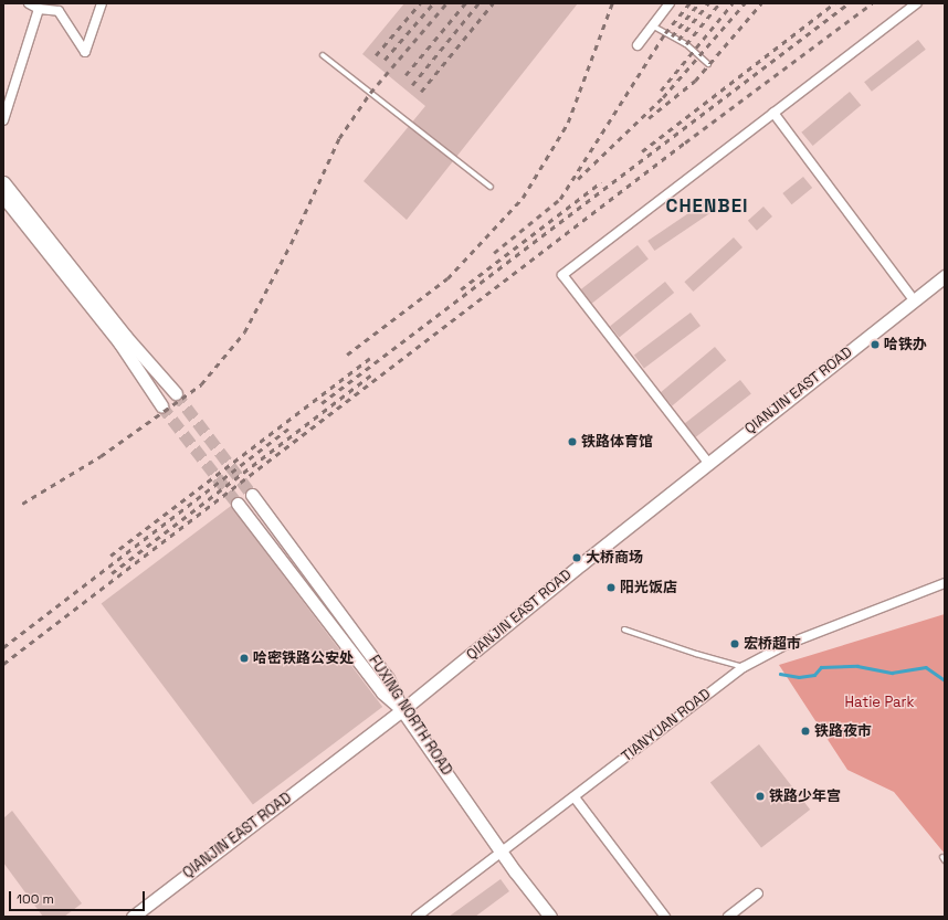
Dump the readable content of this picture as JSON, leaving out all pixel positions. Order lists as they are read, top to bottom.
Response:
{
  "streets": {
    "street": ["QIANJIN EAST ROAD", "FUXING NORTH ROAD", "TIANYUAN ROAD"]
  },
  "crossings": [
    ["QIANJIN EAST ROAD", "FUXING NORTH ROAD"],
    ["FUXING NORTH ROAD", "TIANYUAN ROAD"]
  ],
  "districts": ["CHENBEI"],
  "parks": ["Hatie Park"],
  "places": [
    "哈铁办",
    "铁路体育馆",
    "大桥商场",
    "阳光饭店",
    "宏桥超市",
    "哈密铁路公安处",
    "铁路夜市",
    "铁路少年宫"
  ],
  "scale_bar": "100 m"
}
